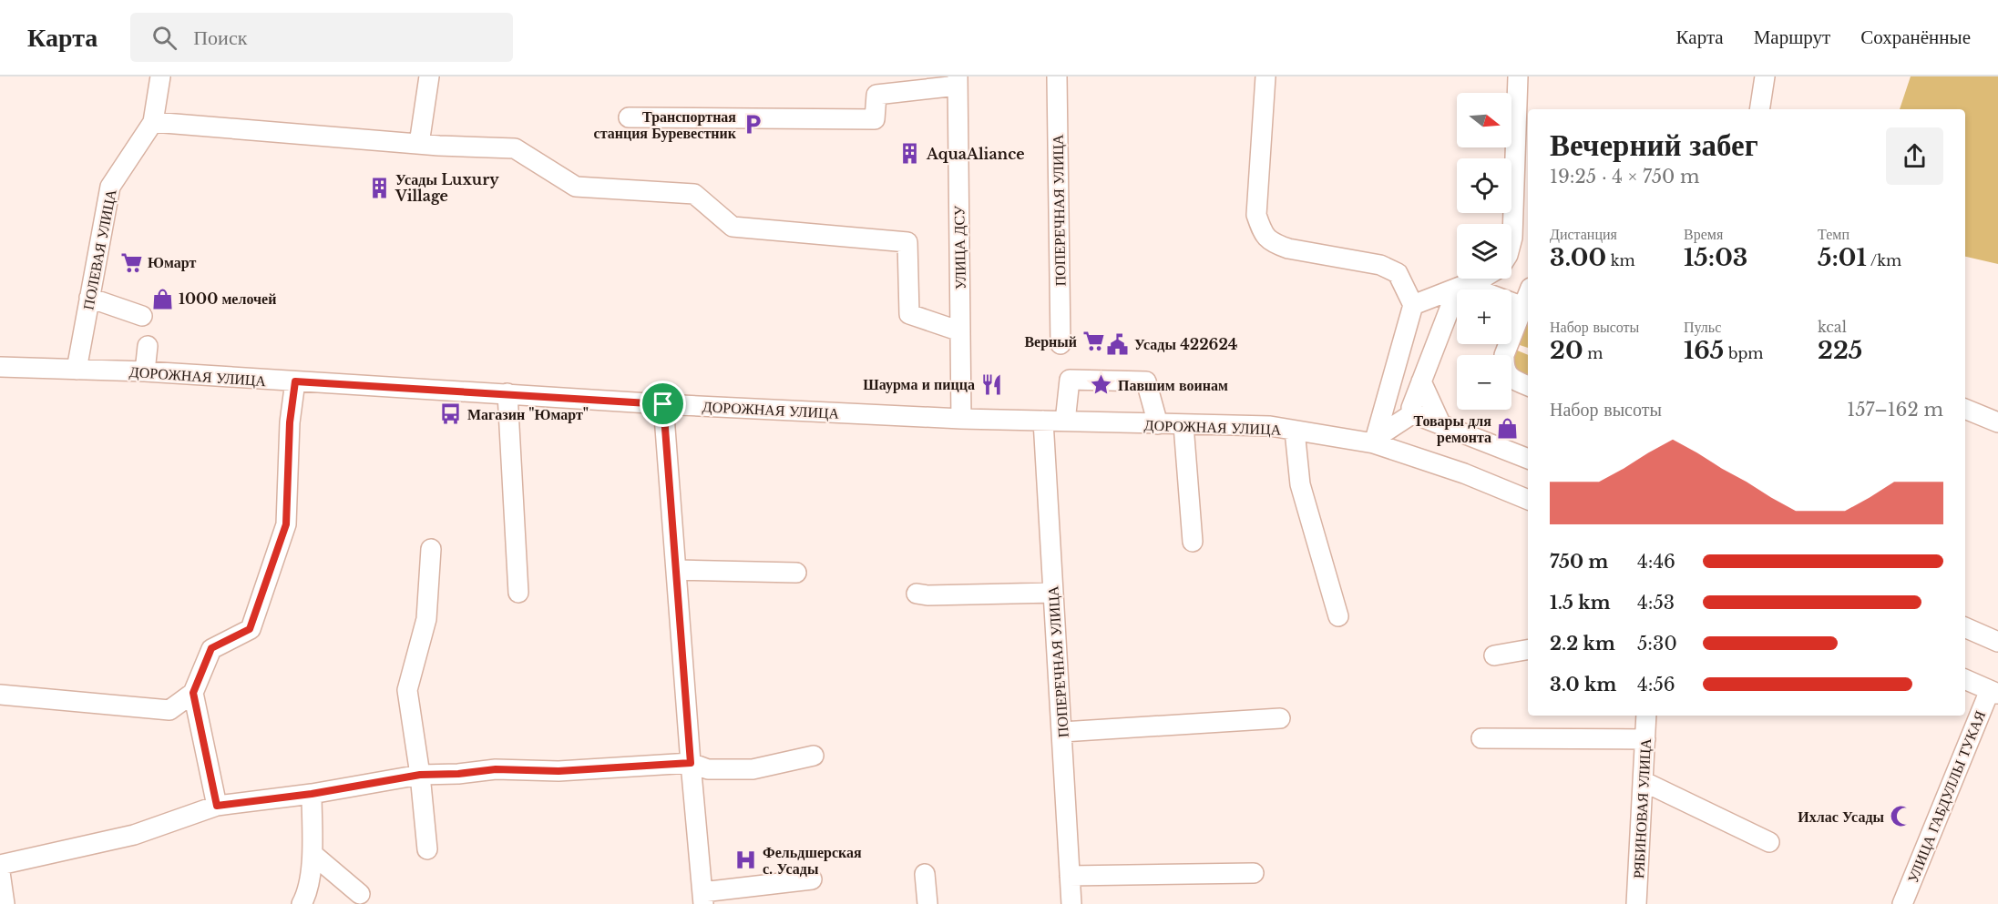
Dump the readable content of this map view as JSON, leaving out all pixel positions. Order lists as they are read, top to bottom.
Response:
{
  "streets": {
    "street": [
      "ПОПЕРЕЧНАЯ УЛИЦА",
      "УЛИЦА ДСУ",
      "ПОЛЕВАЯ УЛИЦА",
      "ДОРОЖНАЯ УЛИЦА",
      "УЛИЦА ГАБДУЛЛЫ ТУКАЯ",
      "РЯБИНОВАЯ УЛИЦА"
    ]
  },
  "crossings": [
    ["ПОПЕРЕЧНАЯ УЛИЦА", "ДОРОЖНАЯ УЛИЦА"],
    ["УЛИЦА ДСУ", "ДОРОЖНАЯ УЛИЦА"],
    ["ПОЛЕВАЯ УЛИЦА", "ДОРОЖНАЯ УЛИЦА"]
  ],
  "places": {
    "parking": ["Транспортная станция Буревестник"],
    "building": ["AquaAliance", "Усады Luxury Village"],
    "supermarket": ["Юмарт", "Верный"],
    "shop": ["1000 мелочей", "Товары для ремонта"],
    "public building": ["Усады 422624"],
    "restaurant": ["Шаурма и пицца"],
    "place": ["Павшим воинам"],
    "bus stop": ["Магазин \"Юмарт\""],
    "mosque": ["Ихлас Усады"],
    "hospital": ["Фельдшерская с. Усады"]
  },
  "north": "right",
  "page": {
    "header": "Карта",
    "search": "Поиск",
    "nav": ["Карта", "Маршрут", "Сохранённые"],
    "map_buttons": ["+", "−"],
    "heading": ["Вечерний забег", "19:25 · 4 × 750 m"],
    "stats": [
      ["Дистанция", "3.00 km"],
      ["Время", "15:03"],
      ["Темп", "5:01 /km"],
      ["Набор высоты", "20 m"],
      ["Пульс", "165 bpm"],
      ["kcal", "225"]
    ],
    "chart": ["Набор высоты", "157–162 m"],
    "list": [
      {
        "name": "750 m",
        "note": "4:46"
      },
      {
        "name": "1.5 km",
        "note": "4:53"
      },
      {
        "name": "2.2 km",
        "note": "5:30"
      },
      {
        "name": "3.0 km",
        "note": "4:56"
      }
    ]
  }
}
